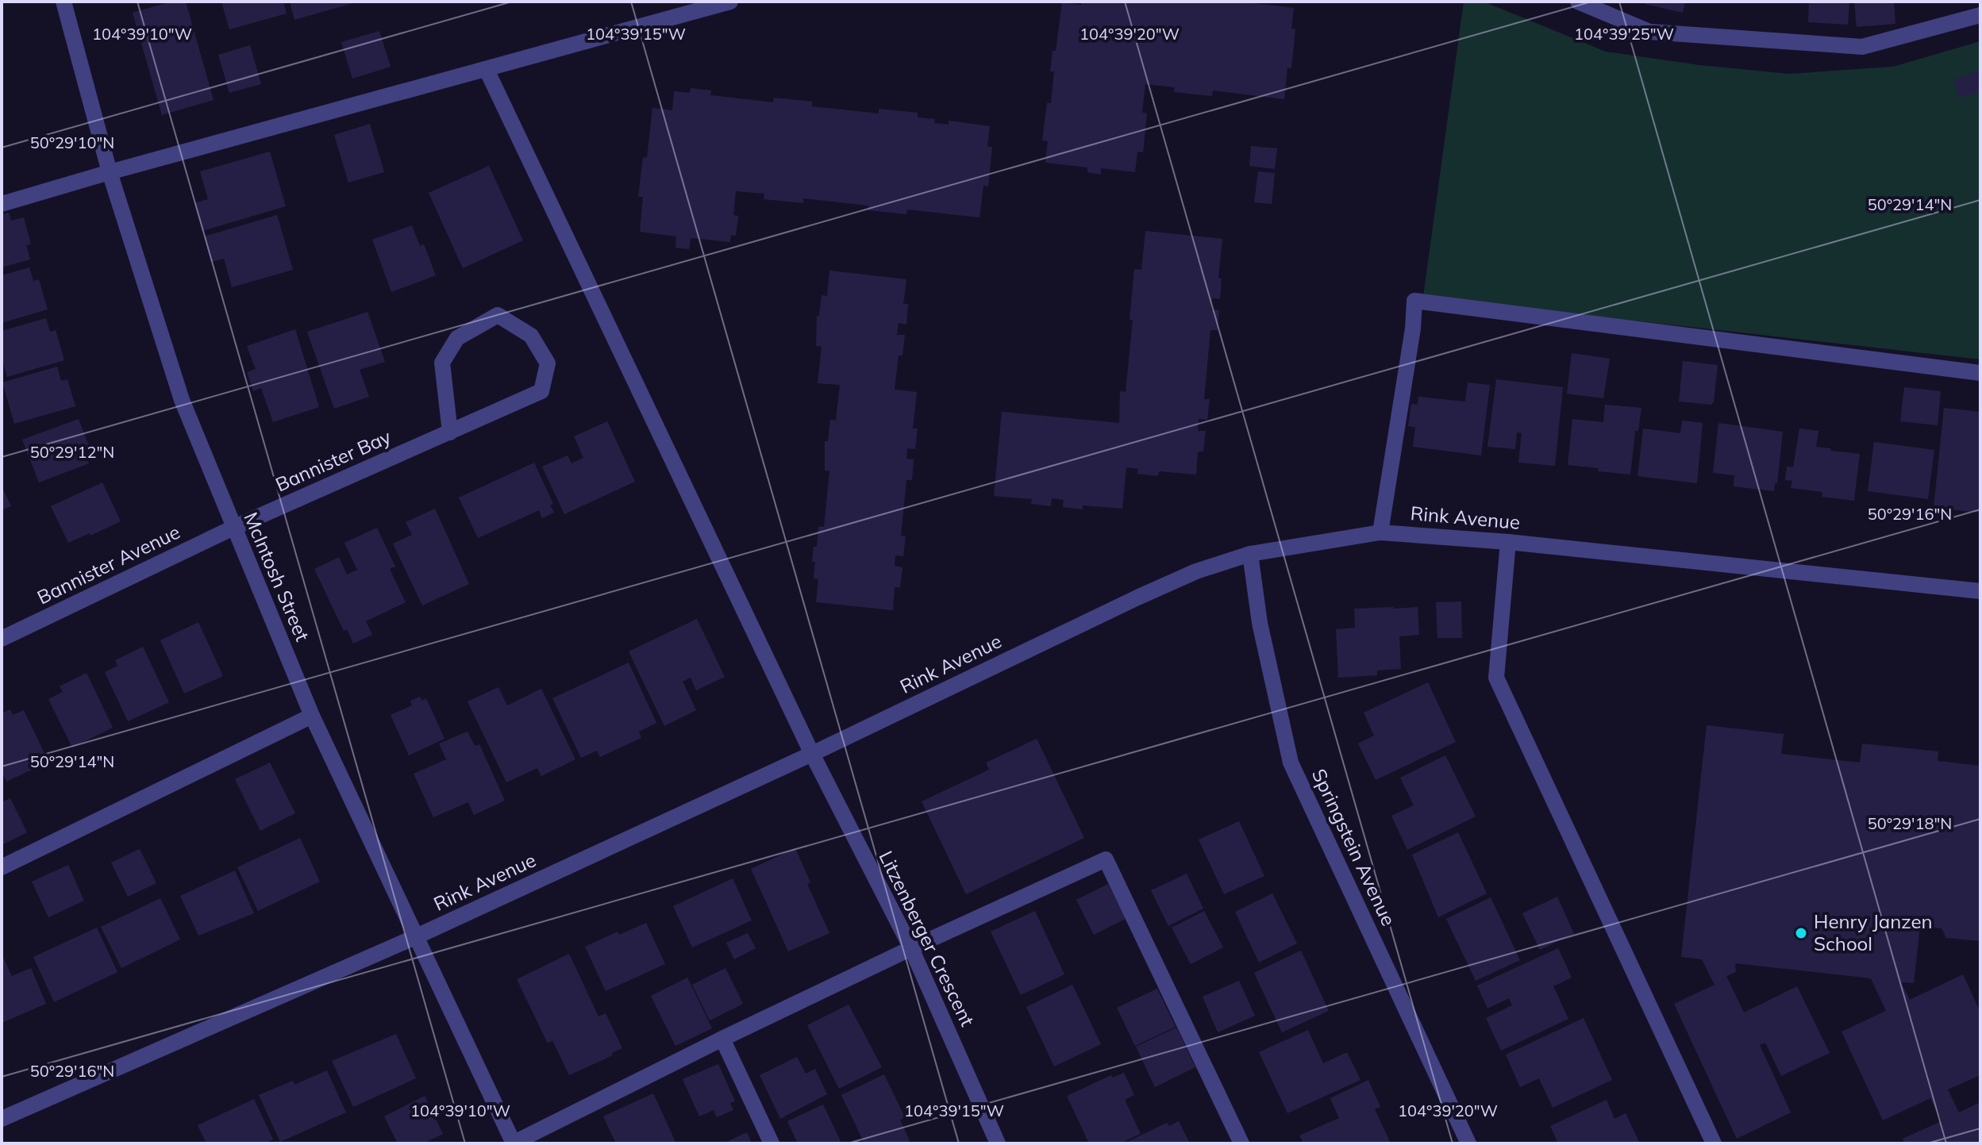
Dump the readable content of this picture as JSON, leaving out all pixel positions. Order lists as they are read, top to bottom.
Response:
{
  "streets": {
    "street": [
      "Bannister Bay",
      "Rink Avenue",
      "Bannister Avenue",
      "McIntosh Street",
      "Springstein Avenue",
      "Litzenberger Crescent"
    ]
  },
  "crossings": [
    ["Bannister Bay", "Bannister Avenue"],
    ["Bannister Bay", "McIntosh Street"],
    ["Rink Avenue", "McIntosh Street"],
    ["Rink Avenue", "Springstein Avenue"],
    ["Rink Avenue", "Litzenberger Crescent"],
    ["Bannister Avenue", "McIntosh Street"]
  ],
  "places": ["Henry Janzen School"],
  "coordinates": [
    "104°39'10\"W",
    "104°39'15\"W",
    "104°39'20\"W",
    "104°39'25\"W",
    "50°29'10\"N",
    "50°29'14\"N",
    "50°29'12\"N",
    "50°29'16\"N",
    "50°29'18\"N"
  ]
}
